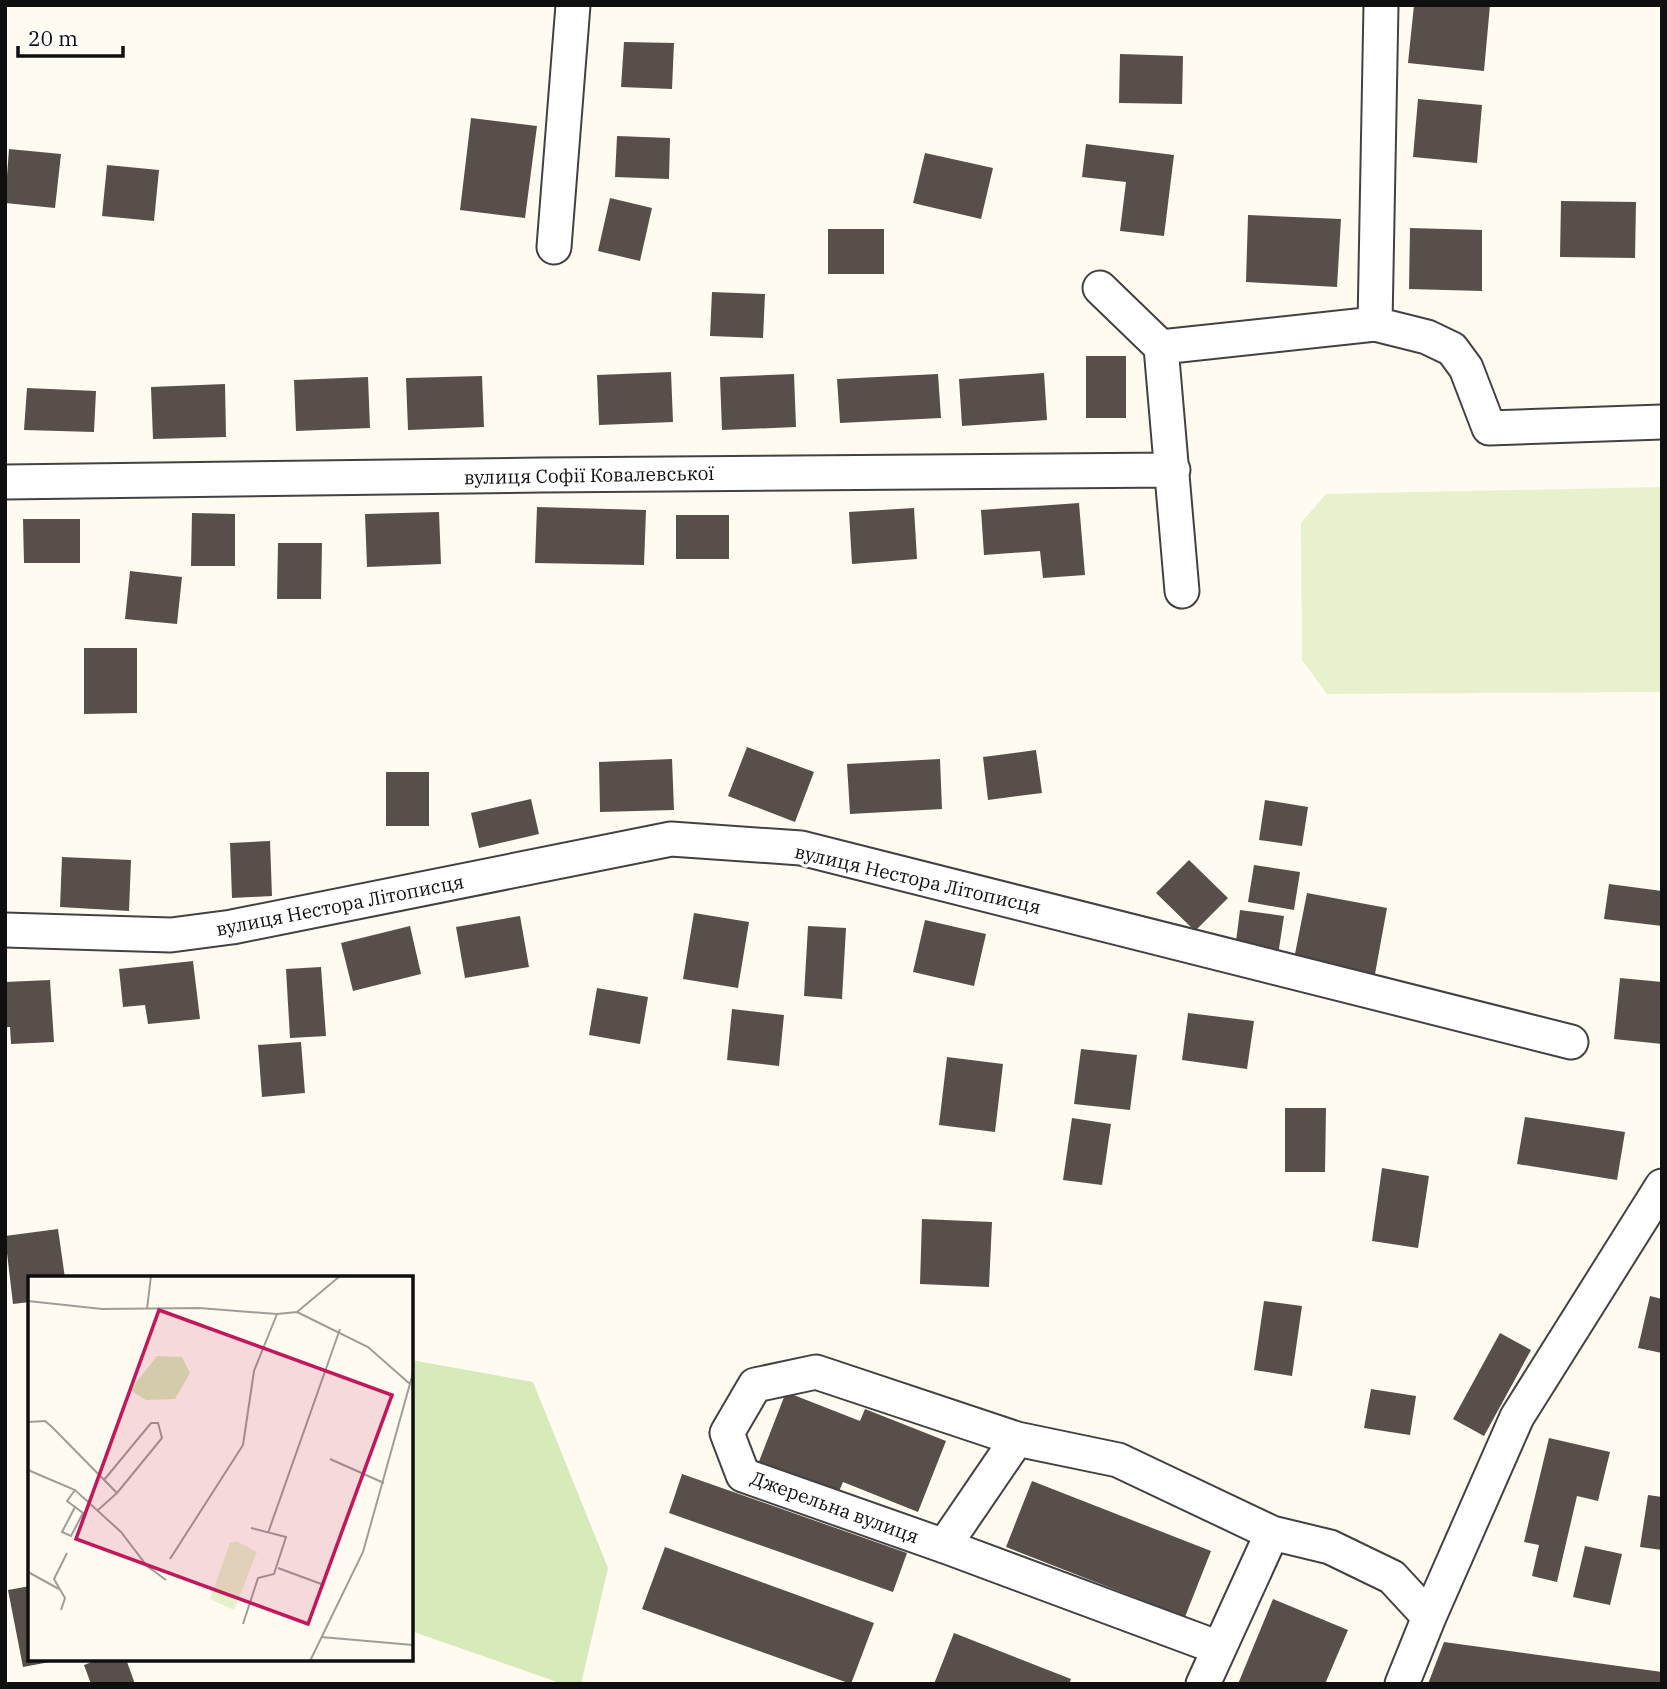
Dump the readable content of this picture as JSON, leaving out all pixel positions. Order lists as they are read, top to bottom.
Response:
{
  "streets": {
    "street": ["вулиця Софії Ковалевської", "вулиця Нестора Літописця", "Джерельна вулиця"]
  },
  "scale_bar": "20 m"
}
